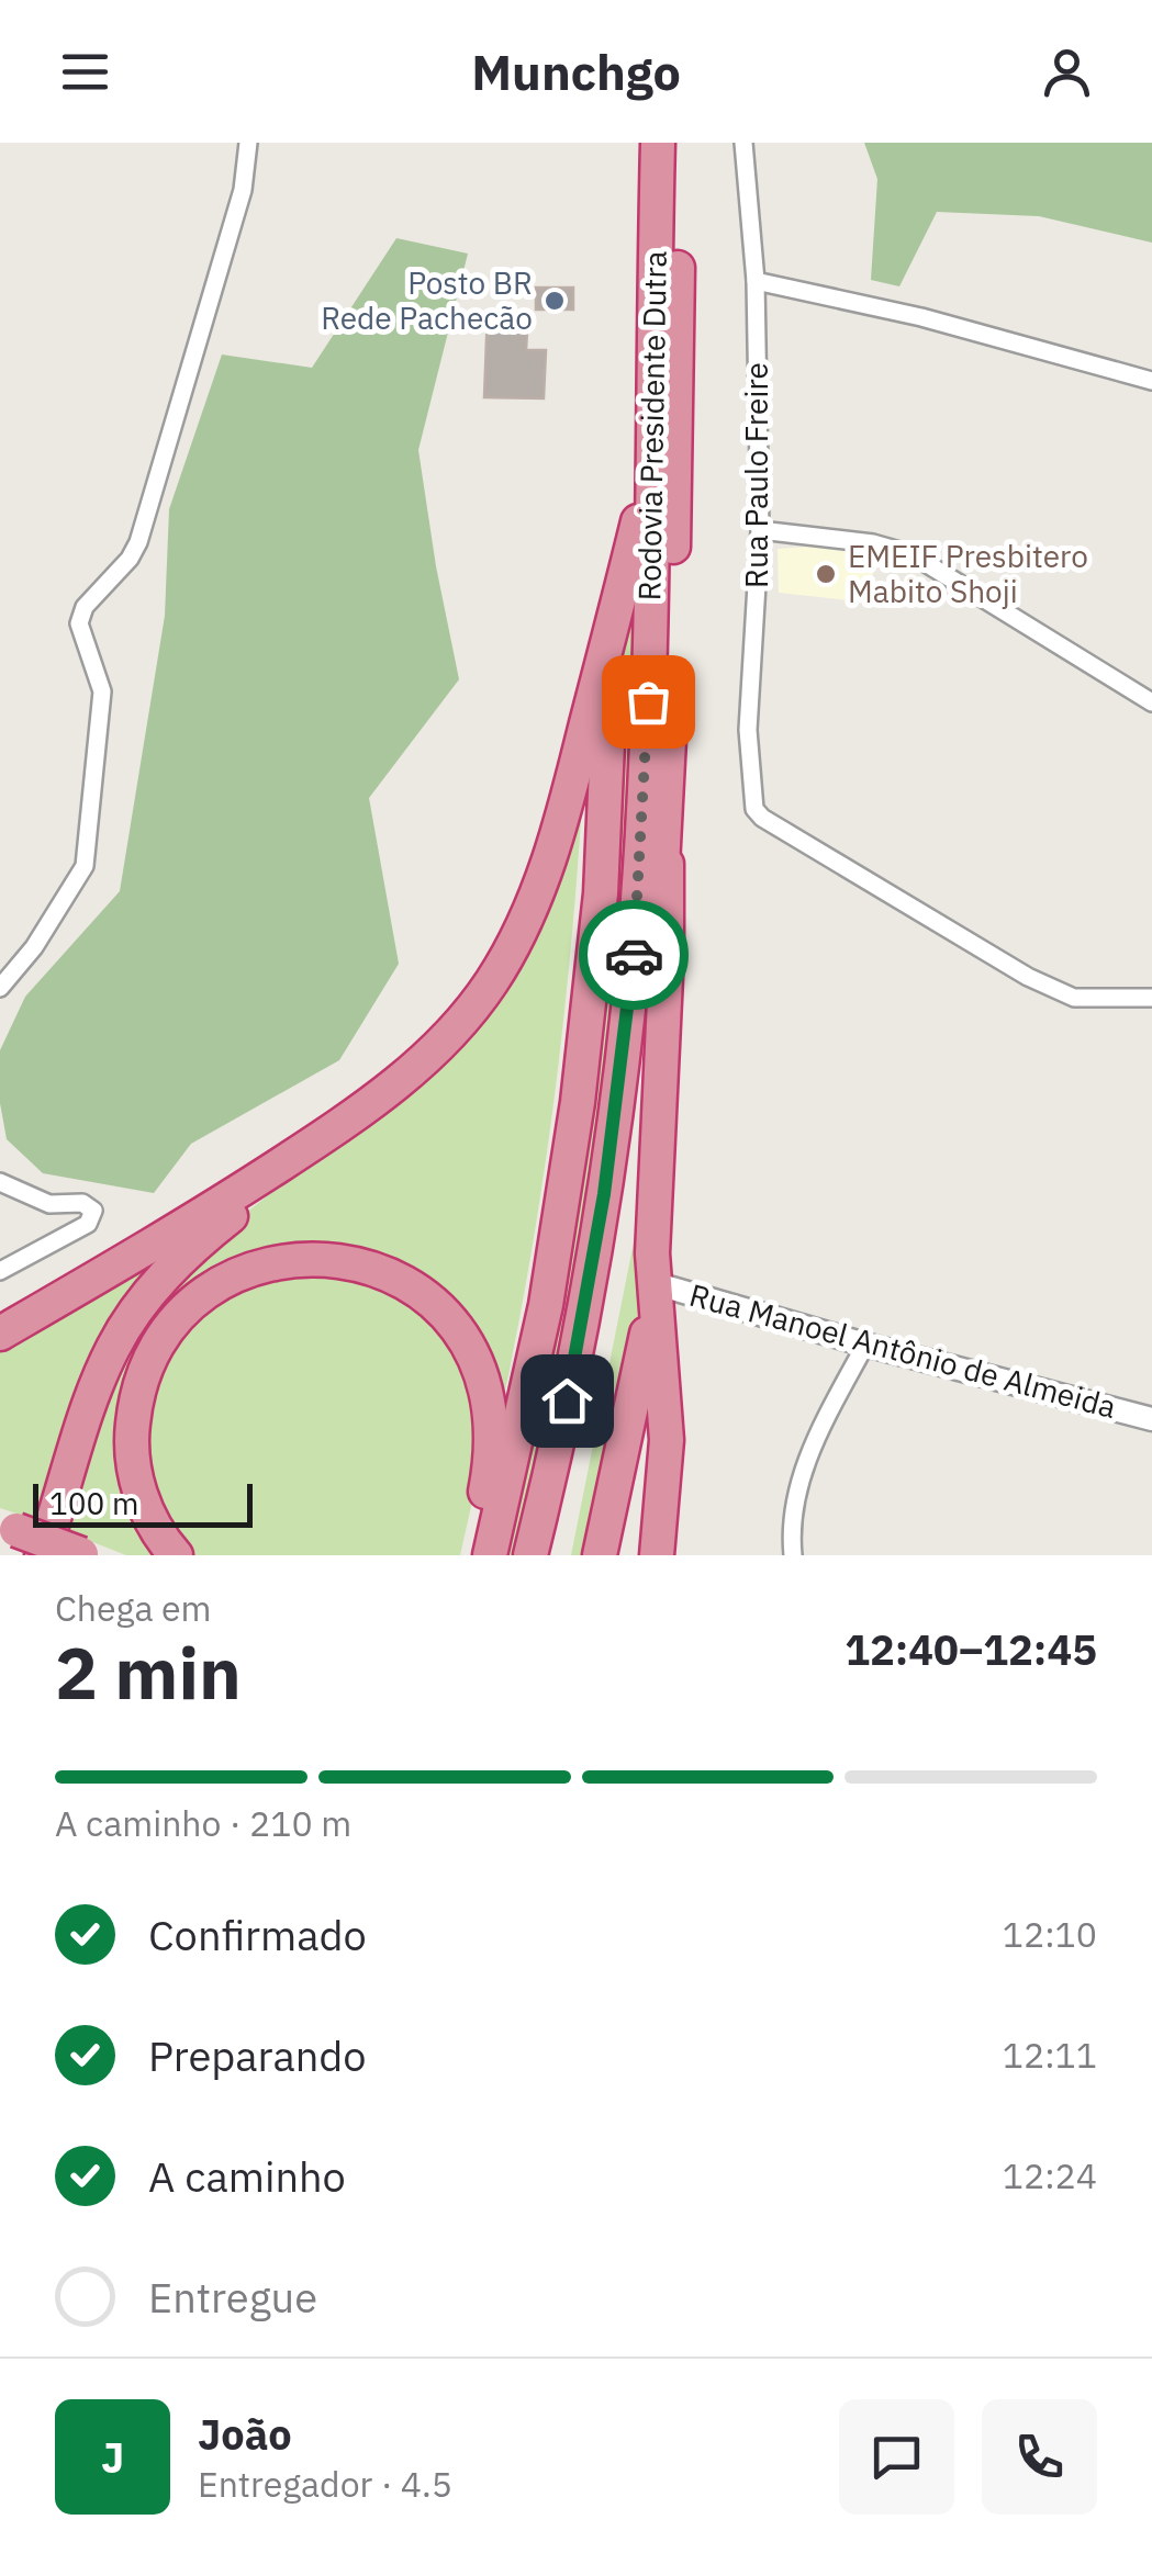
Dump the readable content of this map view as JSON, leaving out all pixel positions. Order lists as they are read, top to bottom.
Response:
{
  "streets": {
    "highway": ["Rodovia Presidente Dutra"],
    "street": ["Rua Paulo Freire", "Rua Manoel Antônio de Almeida"]
  },
  "places": ["Posto BR Rede Pachecão", "EMEIF Presbitero Mabito Shoji"],
  "scale_bar": "100 m",
  "page": {
    "header": "Munchgo",
    "scale": "100 m",
    "heading": ["2 min", "Chega em", "12:40–12:45"],
    "panel": ["João", "Entregador · 4.5"],
    "bar": "A caminho · 210 m",
    "list": [
      ["Confirmado", "12:10"],
      ["Preparando", "12:11"],
      ["A caminho", "12:24"],
      "Entregue"
    ],
    "round": "J"
  }
}
